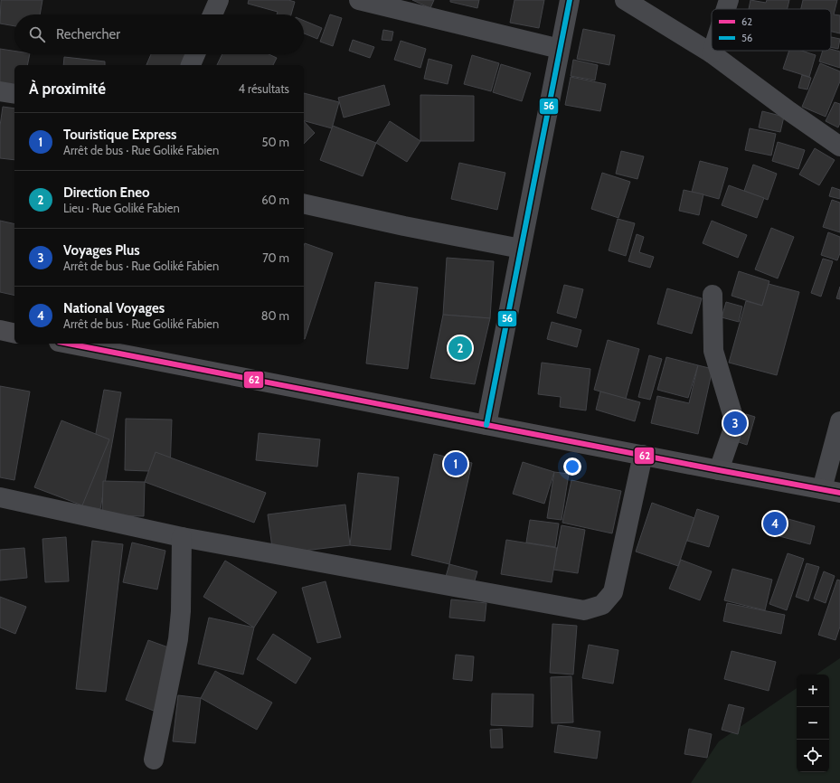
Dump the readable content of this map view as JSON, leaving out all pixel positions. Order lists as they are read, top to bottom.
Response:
{
  "lines": ["transit line 56", "transit line 62"],
  "legend": ["62", "56"],
  "page": {
    "search": "Rechercher",
    "heading": ["À proximité", "4 résultats"],
    "list": [
      {
        "mark": "1",
        "name": "Touristique Express",
        "note": "Arrêt de bus · Rue Goliké Fabien",
        "value": "50 m"
      },
      {
        "mark": "2",
        "name": "Direction Eneo",
        "note": "Lieu · Rue Goliké Fabien",
        "value": "60 m"
      },
      {
        "mark": "3",
        "name": "Voyages Plus",
        "note": "Arrêt de bus · Rue Goliké Fabien",
        "value": "70 m"
      },
      {
        "mark": "4",
        "name": "National Voyages",
        "note": "Arrêt de bus · Rue Goliké Fabien",
        "value": "80 m"
      }
    ],
    "pins": [
      "2",
      "3",
      "1",
      "4"
    ],
    "map_buttons": ["+", "−"]
  }
}
